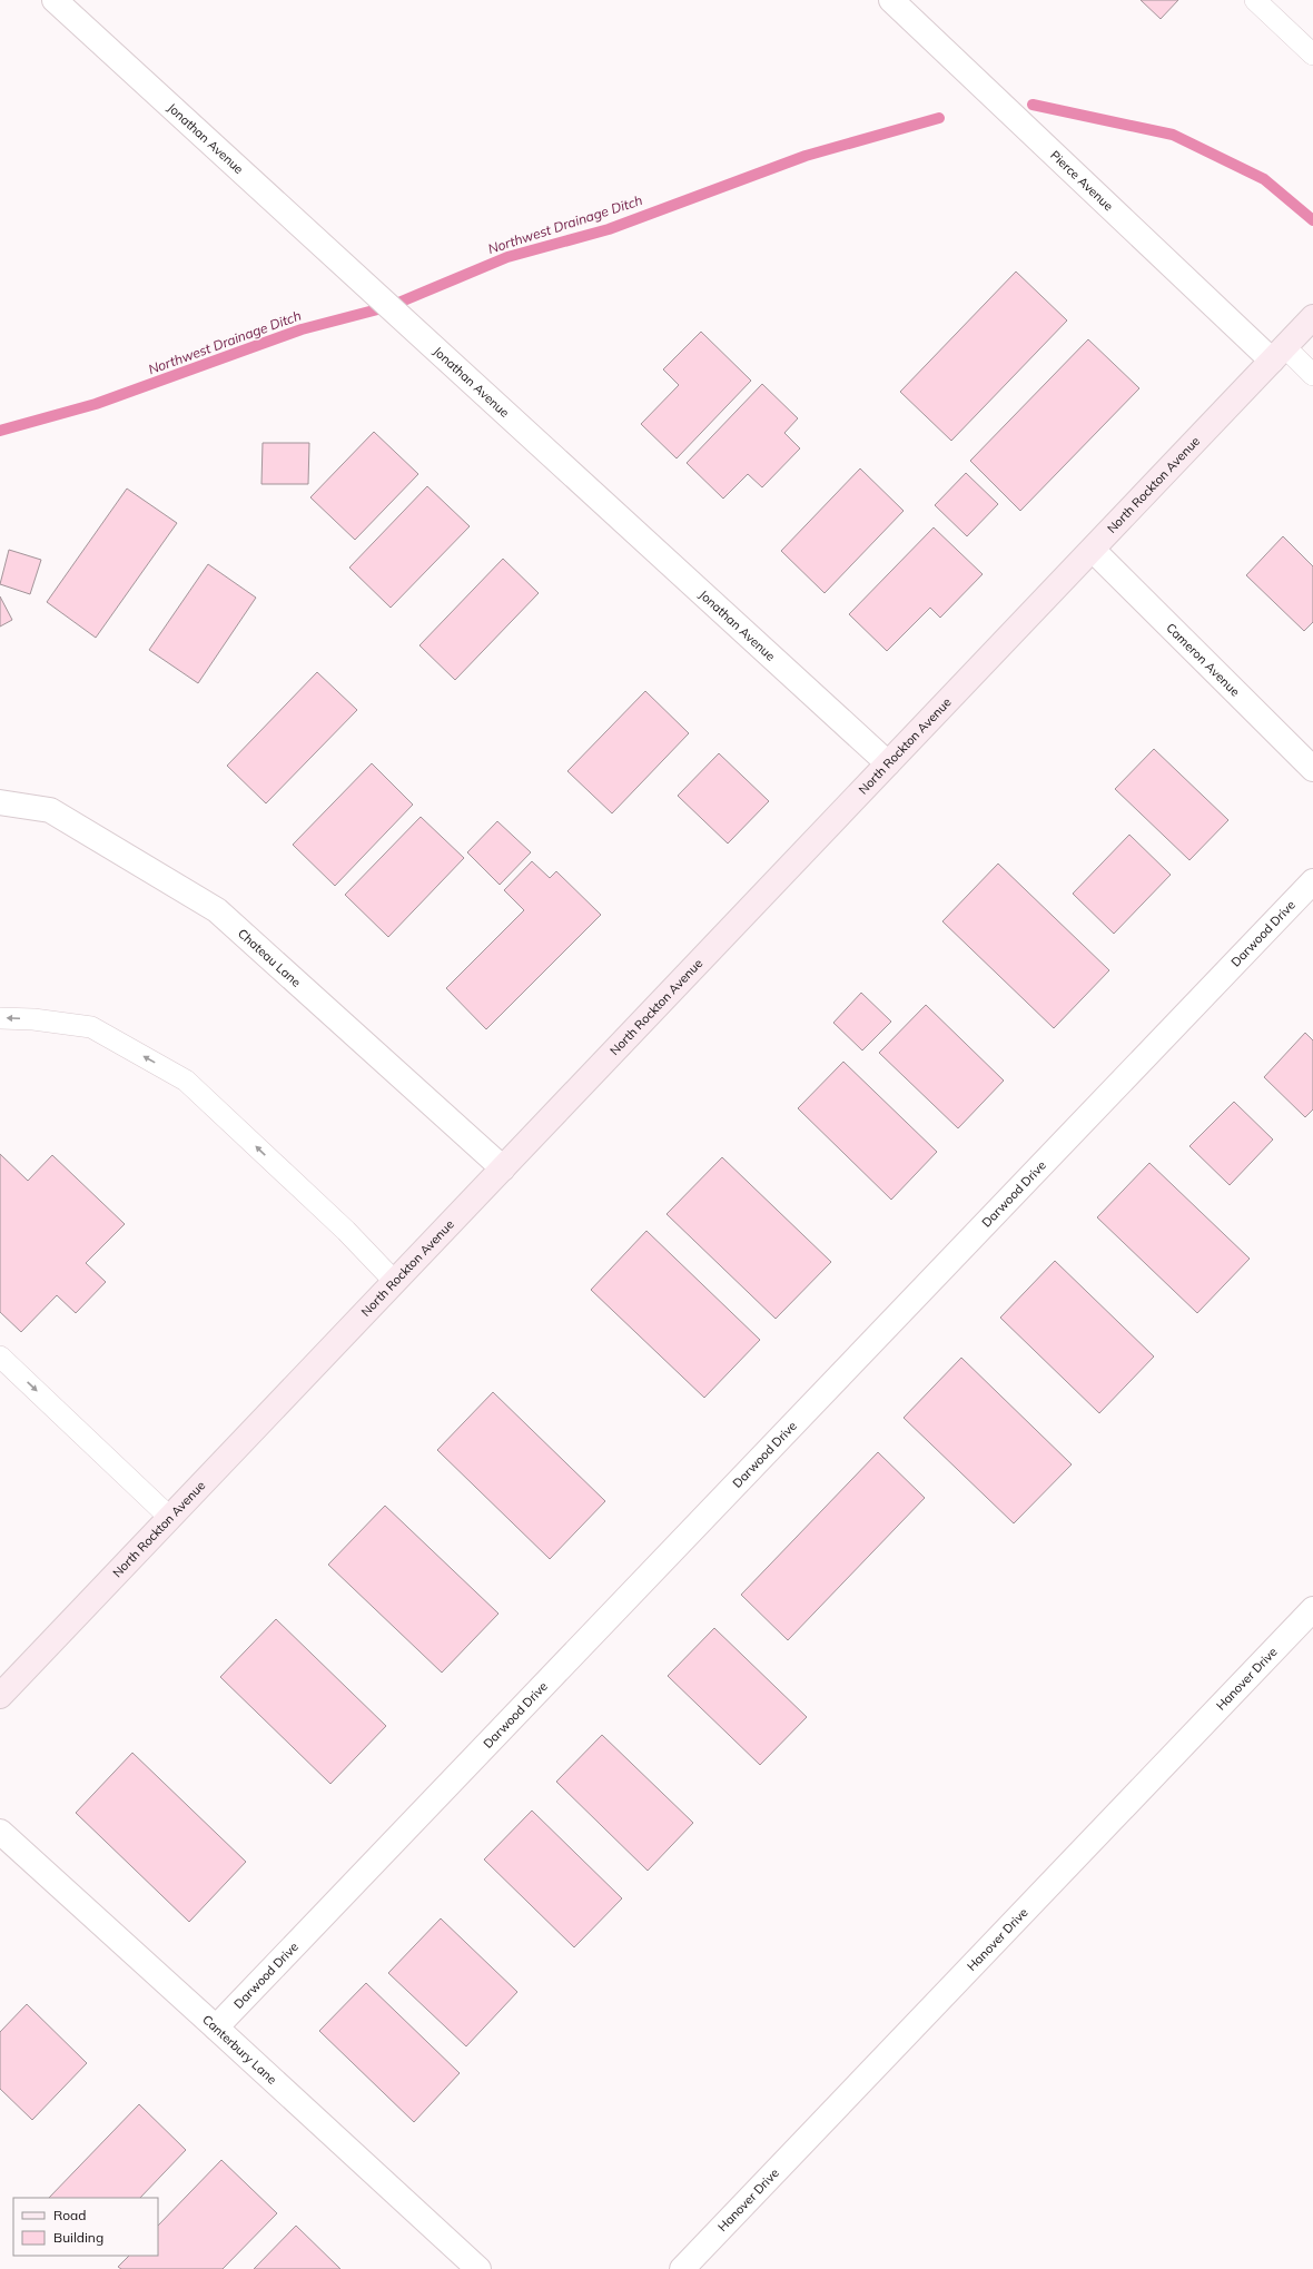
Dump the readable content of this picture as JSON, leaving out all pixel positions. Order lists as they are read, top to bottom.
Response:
{
  "streets": {
    "main road": ["North Rockton Avenue"],
    "street": [
      "Jonathan Avenue",
      "Pierce Avenue",
      "Cameron Avenue",
      "Darwood Drive",
      "Chateau Lane",
      "Hanover Drive",
      "Canterbury Lane"
    ]
  },
  "crossings": [
    ["Jonathan Avenue", "North Rockton Avenue"],
    ["Pierce Avenue", "North Rockton Avenue"],
    ["North Rockton Avenue", "Cameron Avenue"],
    ["North Rockton Avenue", "Chateau Lane"],
    ["Darwood Drive", "Canterbury Lane"]
  ],
  "water": ["Northwest Drainage Ditch"],
  "legend": ["Road", "Building"]
}
